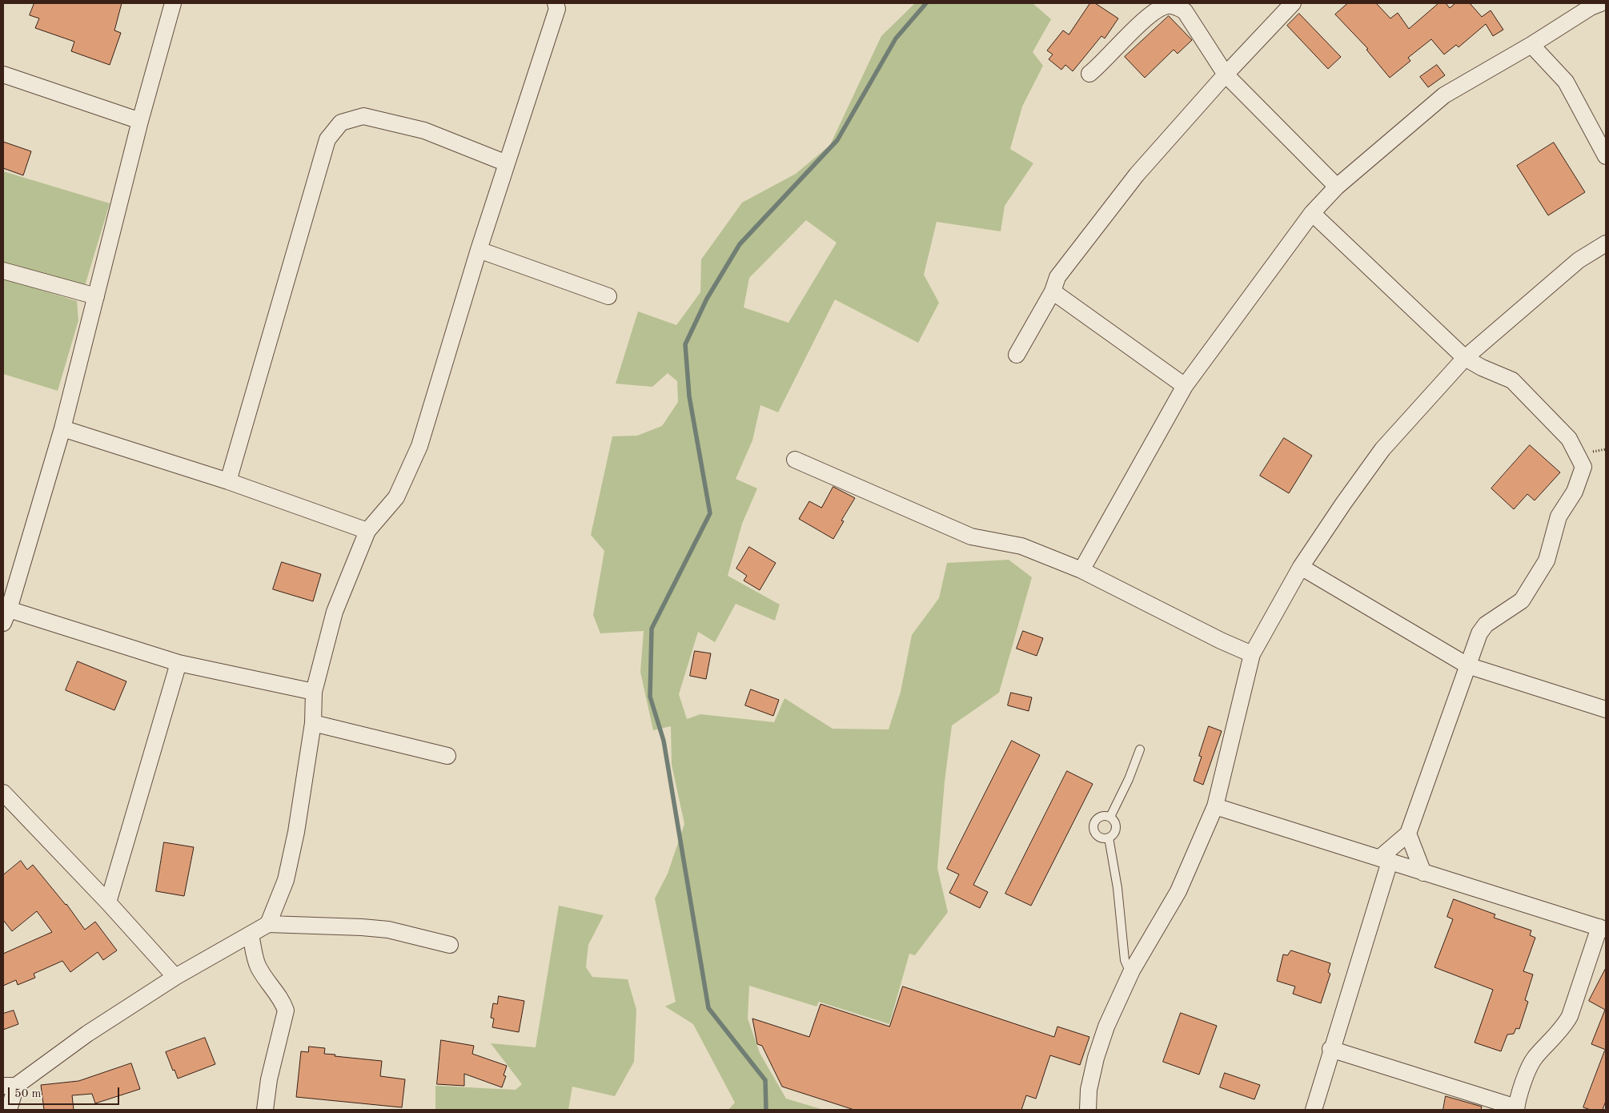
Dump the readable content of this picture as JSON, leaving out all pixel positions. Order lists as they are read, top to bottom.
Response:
{
  "scale_bar": "50 m"
}
